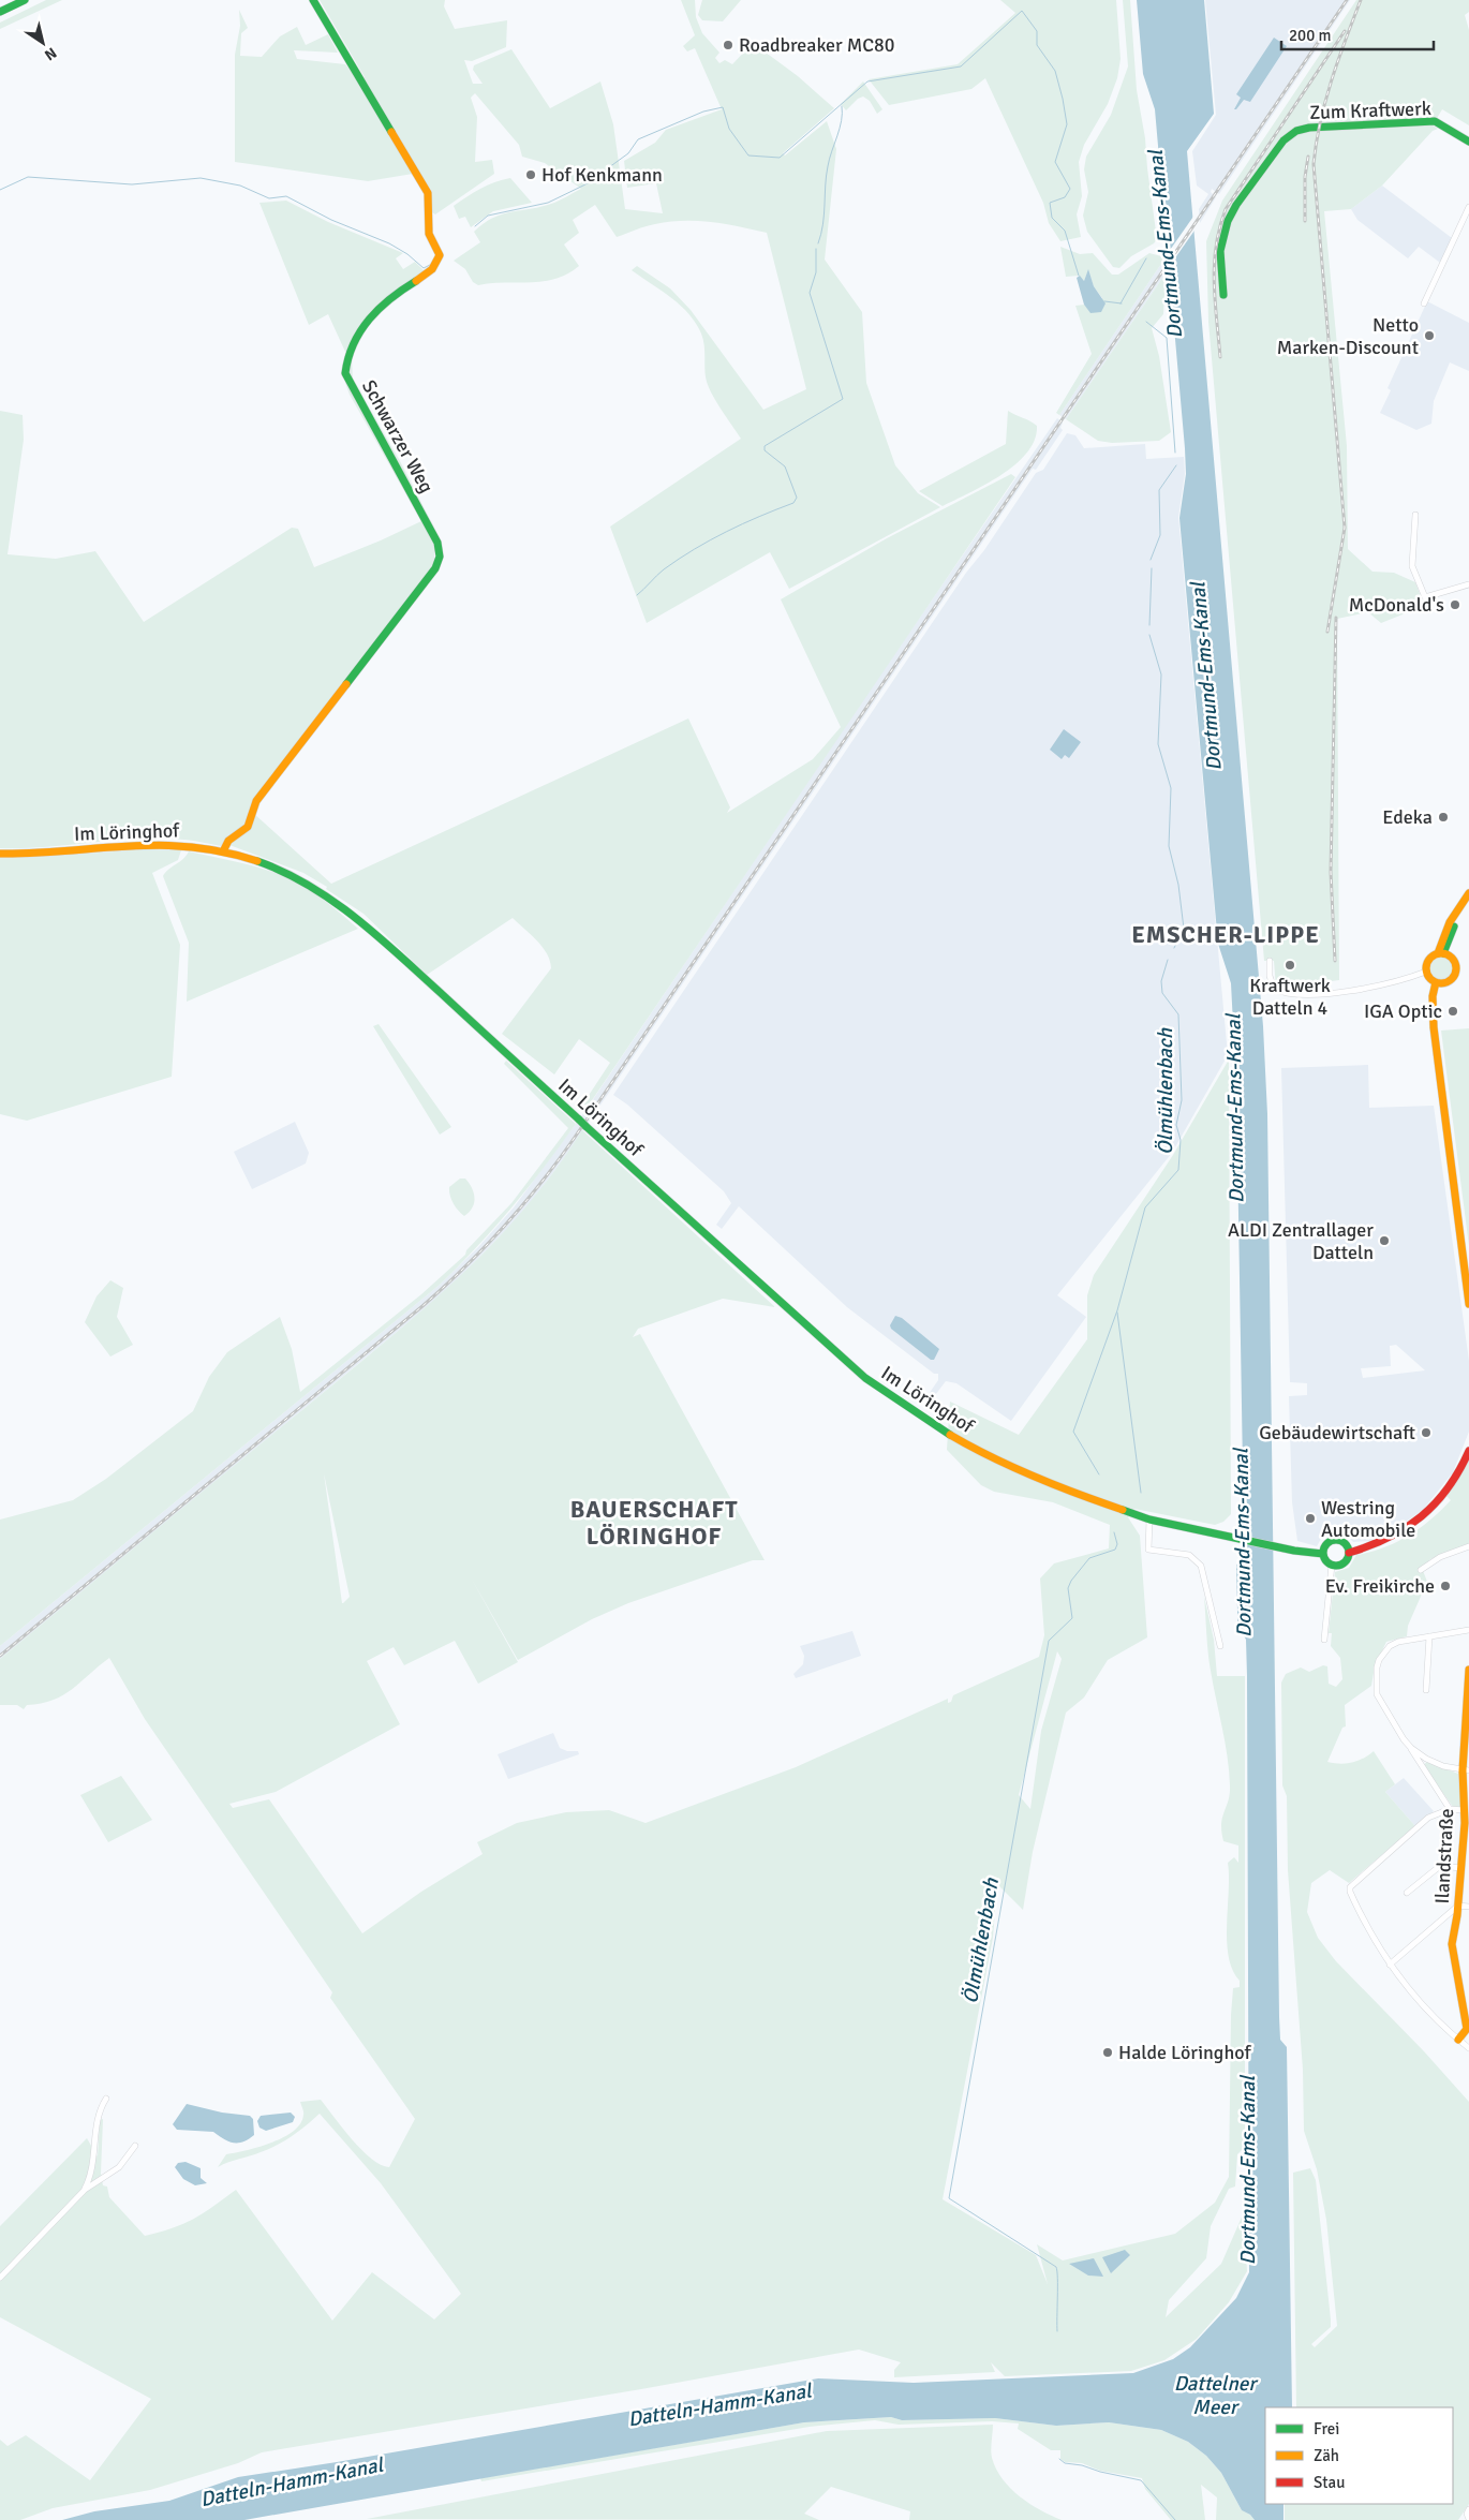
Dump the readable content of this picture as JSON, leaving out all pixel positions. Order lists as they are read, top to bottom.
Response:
{
  "streets": {
    "street": [
      "Zum Kraftwerk",
      "Schwarzer Weg",
      "Im Löringhof",
      "Ilandstraße"
    ]
  },
  "crossings": [
    ["Schwarzer Weg", "Im Löringhof"]
  ],
  "districts": ["EMSCHER-LIPPE", "BAUERSCHAFT LÖRINGHOF"],
  "water": [
    "Dortmund-Ems-Kanal",
    "Ölmühlenbach",
    "Dattelner Meer",
    "Datteln-Hamm-Kanal"
  ],
  "places": [
    "Roadbreaker MC80",
    "Hof Kenkmann",
    "Netto Marken-Discount",
    "McDonald's",
    "Edeka",
    "Kraftwerk Datteln 4",
    "IGA Optic",
    "ALDI Zentrallager Datteln",
    "Gebäudewirtschaft",
    "Westring Automobile",
    "Ev. Freikirche",
    "Halde Löringhof"
  ],
  "legend": ["Frei", "Zäh", "Stau"],
  "scale_bar": "200 m",
  "north": "bottom right"
}
